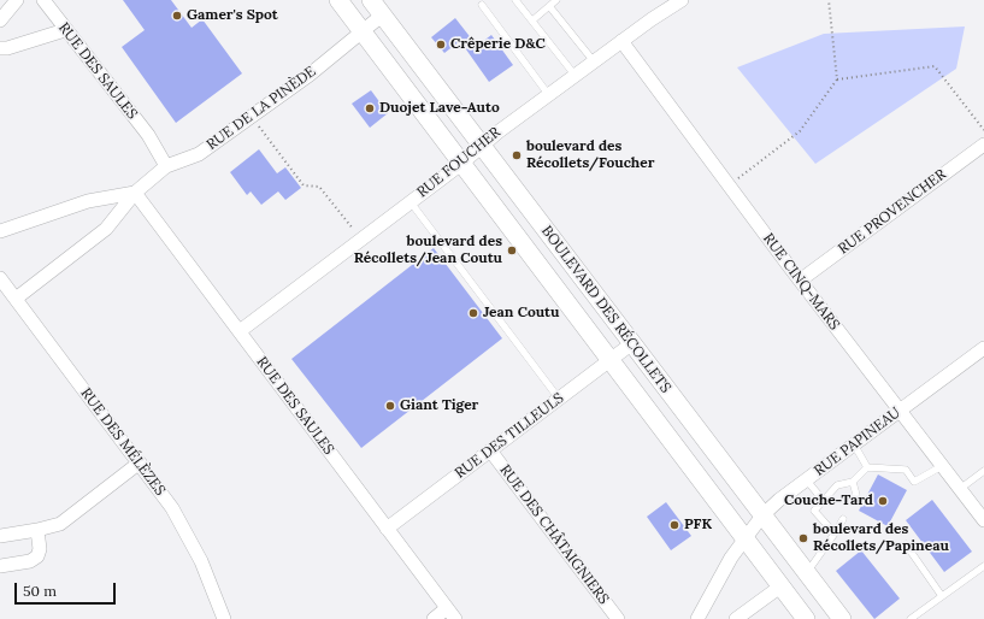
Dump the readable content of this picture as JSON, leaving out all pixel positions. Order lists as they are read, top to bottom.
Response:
{
  "streets": {
    "main road": ["BOULEVARD DES RÉCOLLETS"],
    "street": [
      "RUE DES SAULES",
      "RUE DE LA PINÈDE",
      "RUE FOUCHER",
      "RUE PROVENCHER",
      "RUE CINQ-MARS",
      "RUE DES TILLEULS",
      "RUE DES MÉLÈZES",
      "RUE PAPINEAU",
      "RUE DES CHÂTAIGNIERS"
    ]
  },
  "crossings": [
    ["RUE DES SAULES", "RUE DE LA PINÈDE"],
    ["RUE DES SAULES", "RUE FOUCHER"],
    ["RUE DES SAULES", "RUE DES TILLEULS"],
    ["RUE DE LA PINÈDE", "BOULEVARD DES RÉCOLLETS"],
    ["RUE DE LA PINÈDE", "RUE DES MÉLÈZES"],
    ["RUE FOUCHER", "RUE CINQ-MARS"],
    ["RUE FOUCHER", "BOULEVARD DES RÉCOLLETS"],
    ["RUE PROVENCHER", "RUE CINQ-MARS"],
    ["RUE CINQ-MARS", "RUE PAPINEAU"],
    ["BOULEVARD DES RÉCOLLETS", "RUE DES TILLEULS"],
    ["BOULEVARD DES RÉCOLLETS", "RUE PAPINEAU"],
    ["RUE DES TILLEULS", "RUE DES CHÂTAIGNIERS"]
  ],
  "places": [
    "Gamer's Spot",
    "Crêperie D&C",
    "Duojet Lave-Auto",
    "boulevard des Récollets/Foucher",
    "boulevard des Récollets/Jean Coutu",
    "Jean Coutu",
    "Giant Tiger",
    "Couche-Tard",
    "PFK",
    "boulevard des Récollets/Papineau"
  ],
  "scale_bar": "50 m"
}
